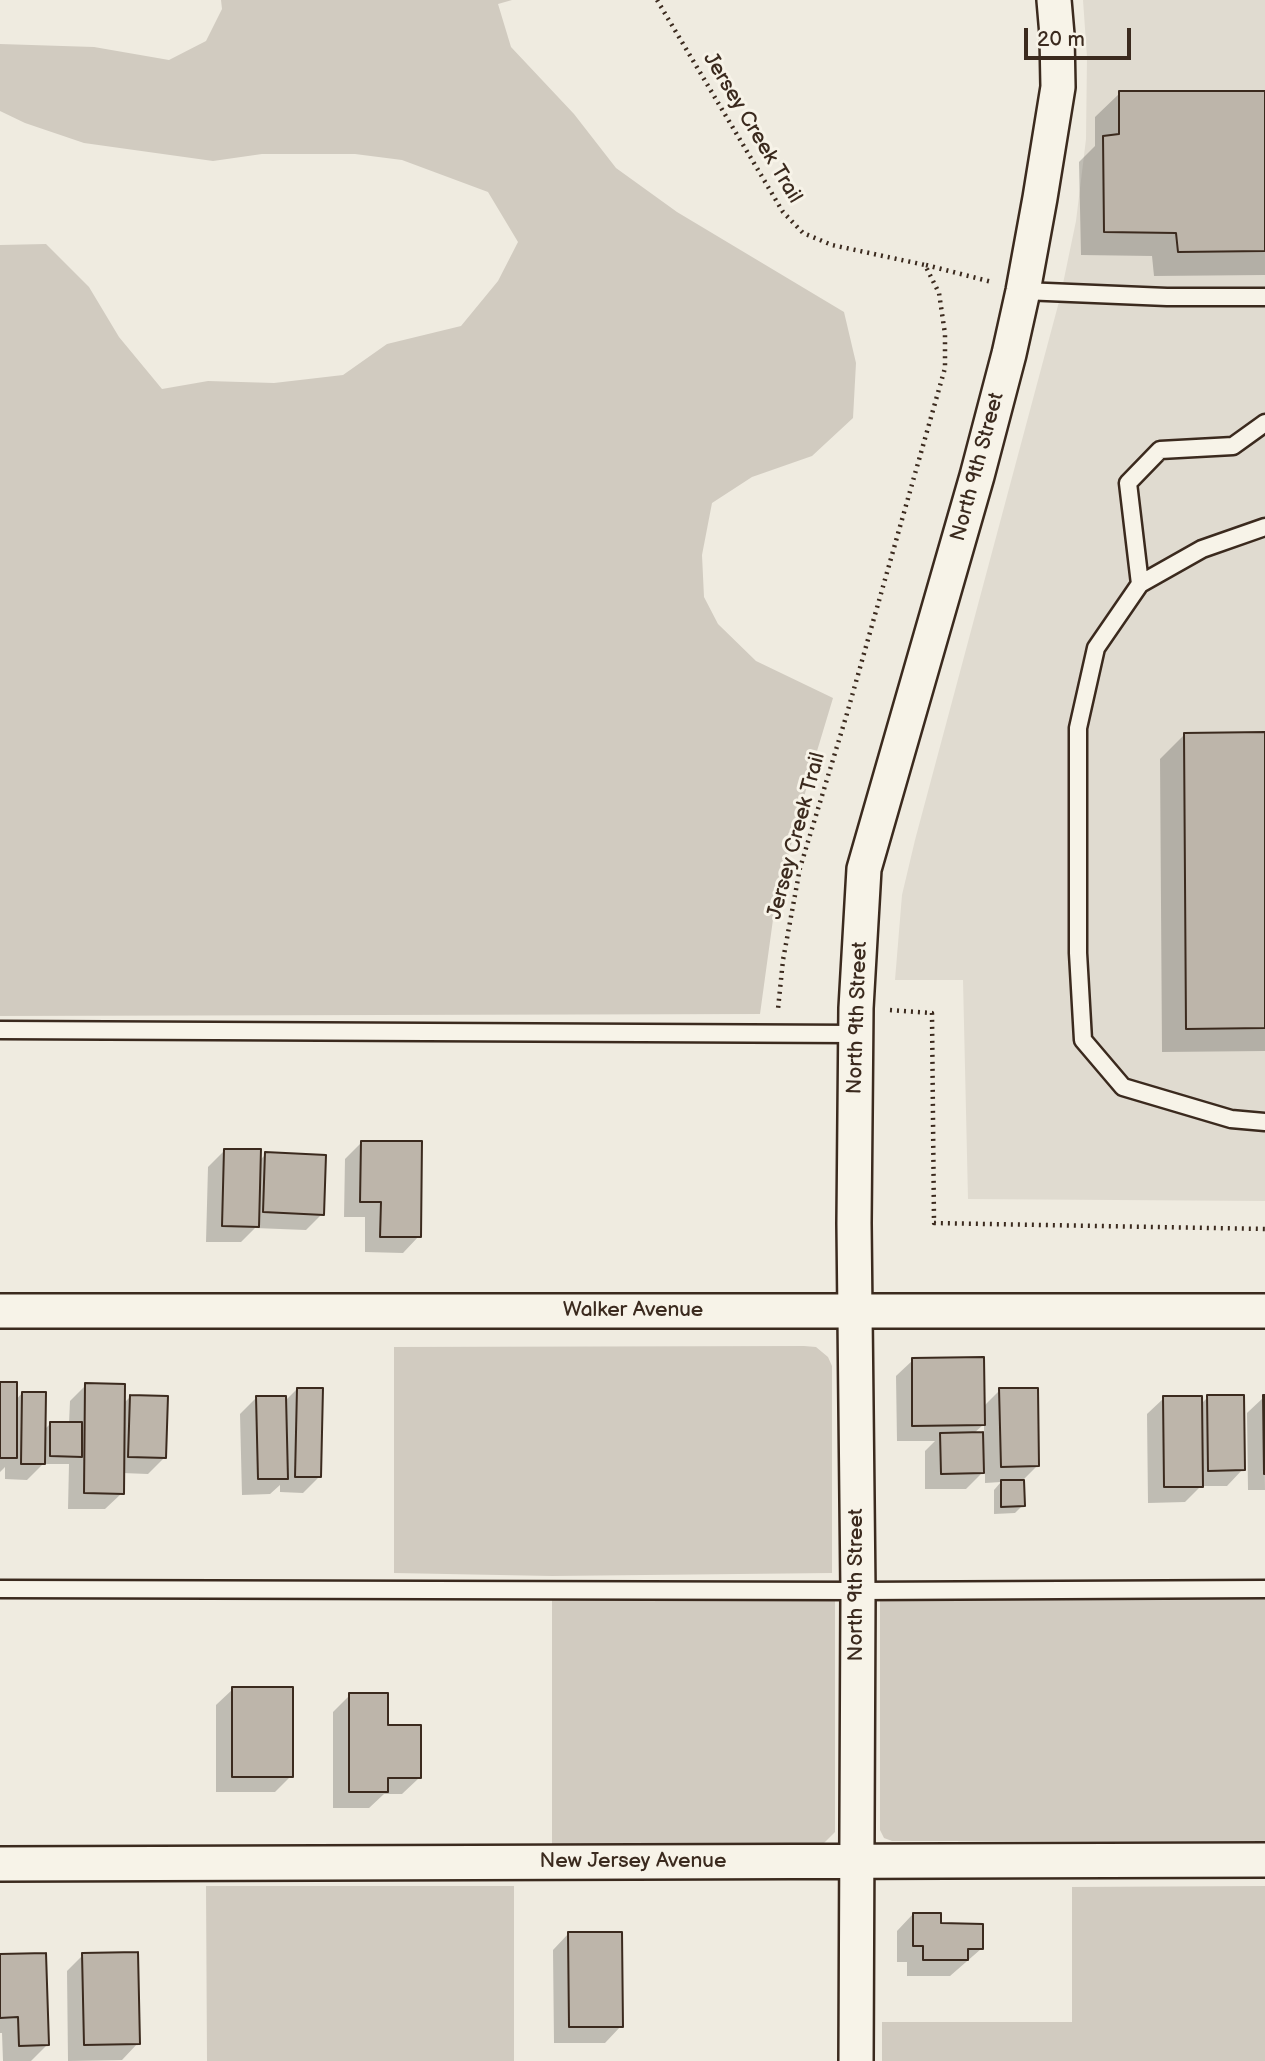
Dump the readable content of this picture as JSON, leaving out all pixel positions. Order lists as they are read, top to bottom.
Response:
{
  "streets": {
    "street": ["North 9th Street", "Walker Avenue", "New Jersey Avenue"],
    "path": ["Jersey Creek Trail"]
  },
  "crossings": [
    ["Jersey Creek Trail", "North 9th Street"],
    ["North 9th Street", "Walker Avenue"],
    ["North 9th Street", "New Jersey Avenue"]
  ],
  "scale_bar": "20 m"
}
